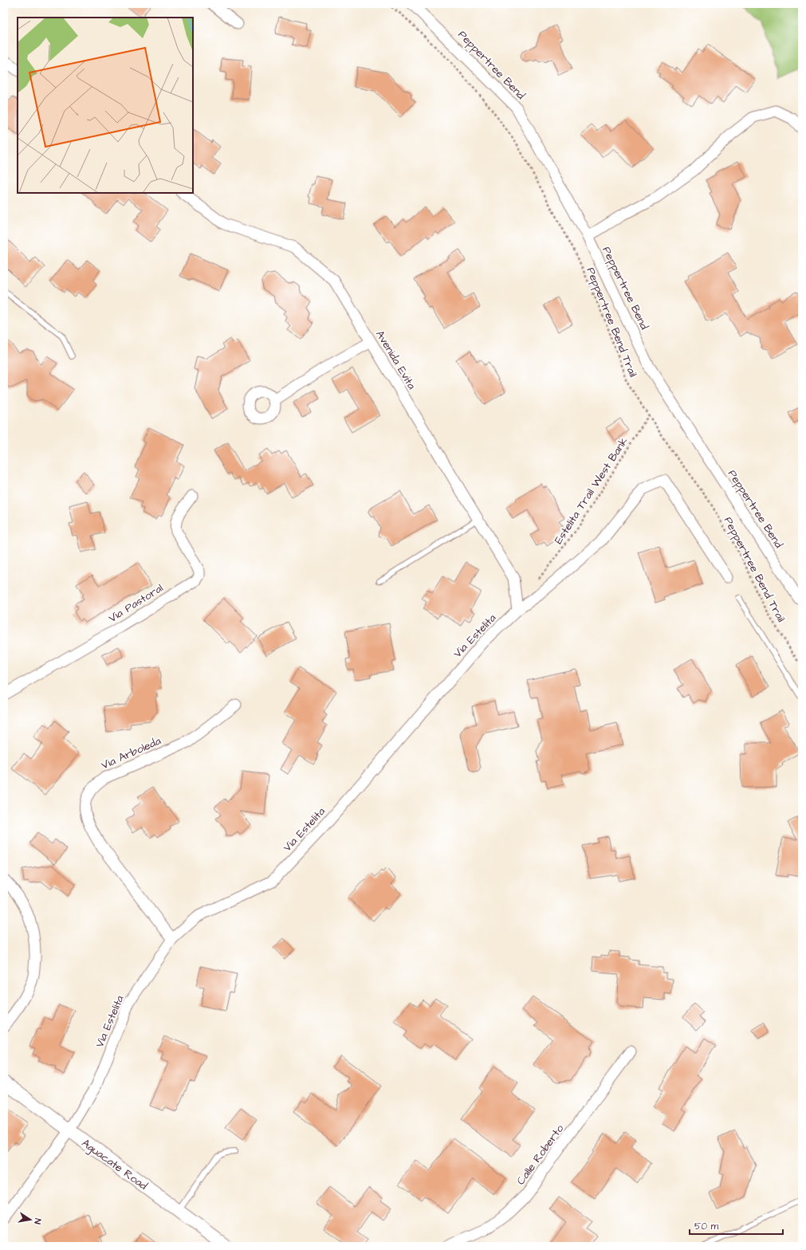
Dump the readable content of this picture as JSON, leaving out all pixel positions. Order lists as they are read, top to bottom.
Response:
{
  "streets": {
    "street": [
      "Peppertree Bend",
      "Avenida Evita",
      "Via Pastoral",
      "Via Estelita",
      "Via Arboleda",
      "Calle Roberto",
      "Aguacate Road"
    ],
    "path": ["Peppertree Bend Trail", "Estelita Trail West Bank"]
  },
  "crossings": [
    ["Peppertree Bend Trail", "Estelita Trail West Bank"],
    ["Avenida Evita", "Via Estelita"],
    ["Via Estelita", "Via Arboleda"],
    ["Via Estelita", "Aguacate Road"]
  ],
  "scale_bar": "50 m",
  "north": "right"
}
